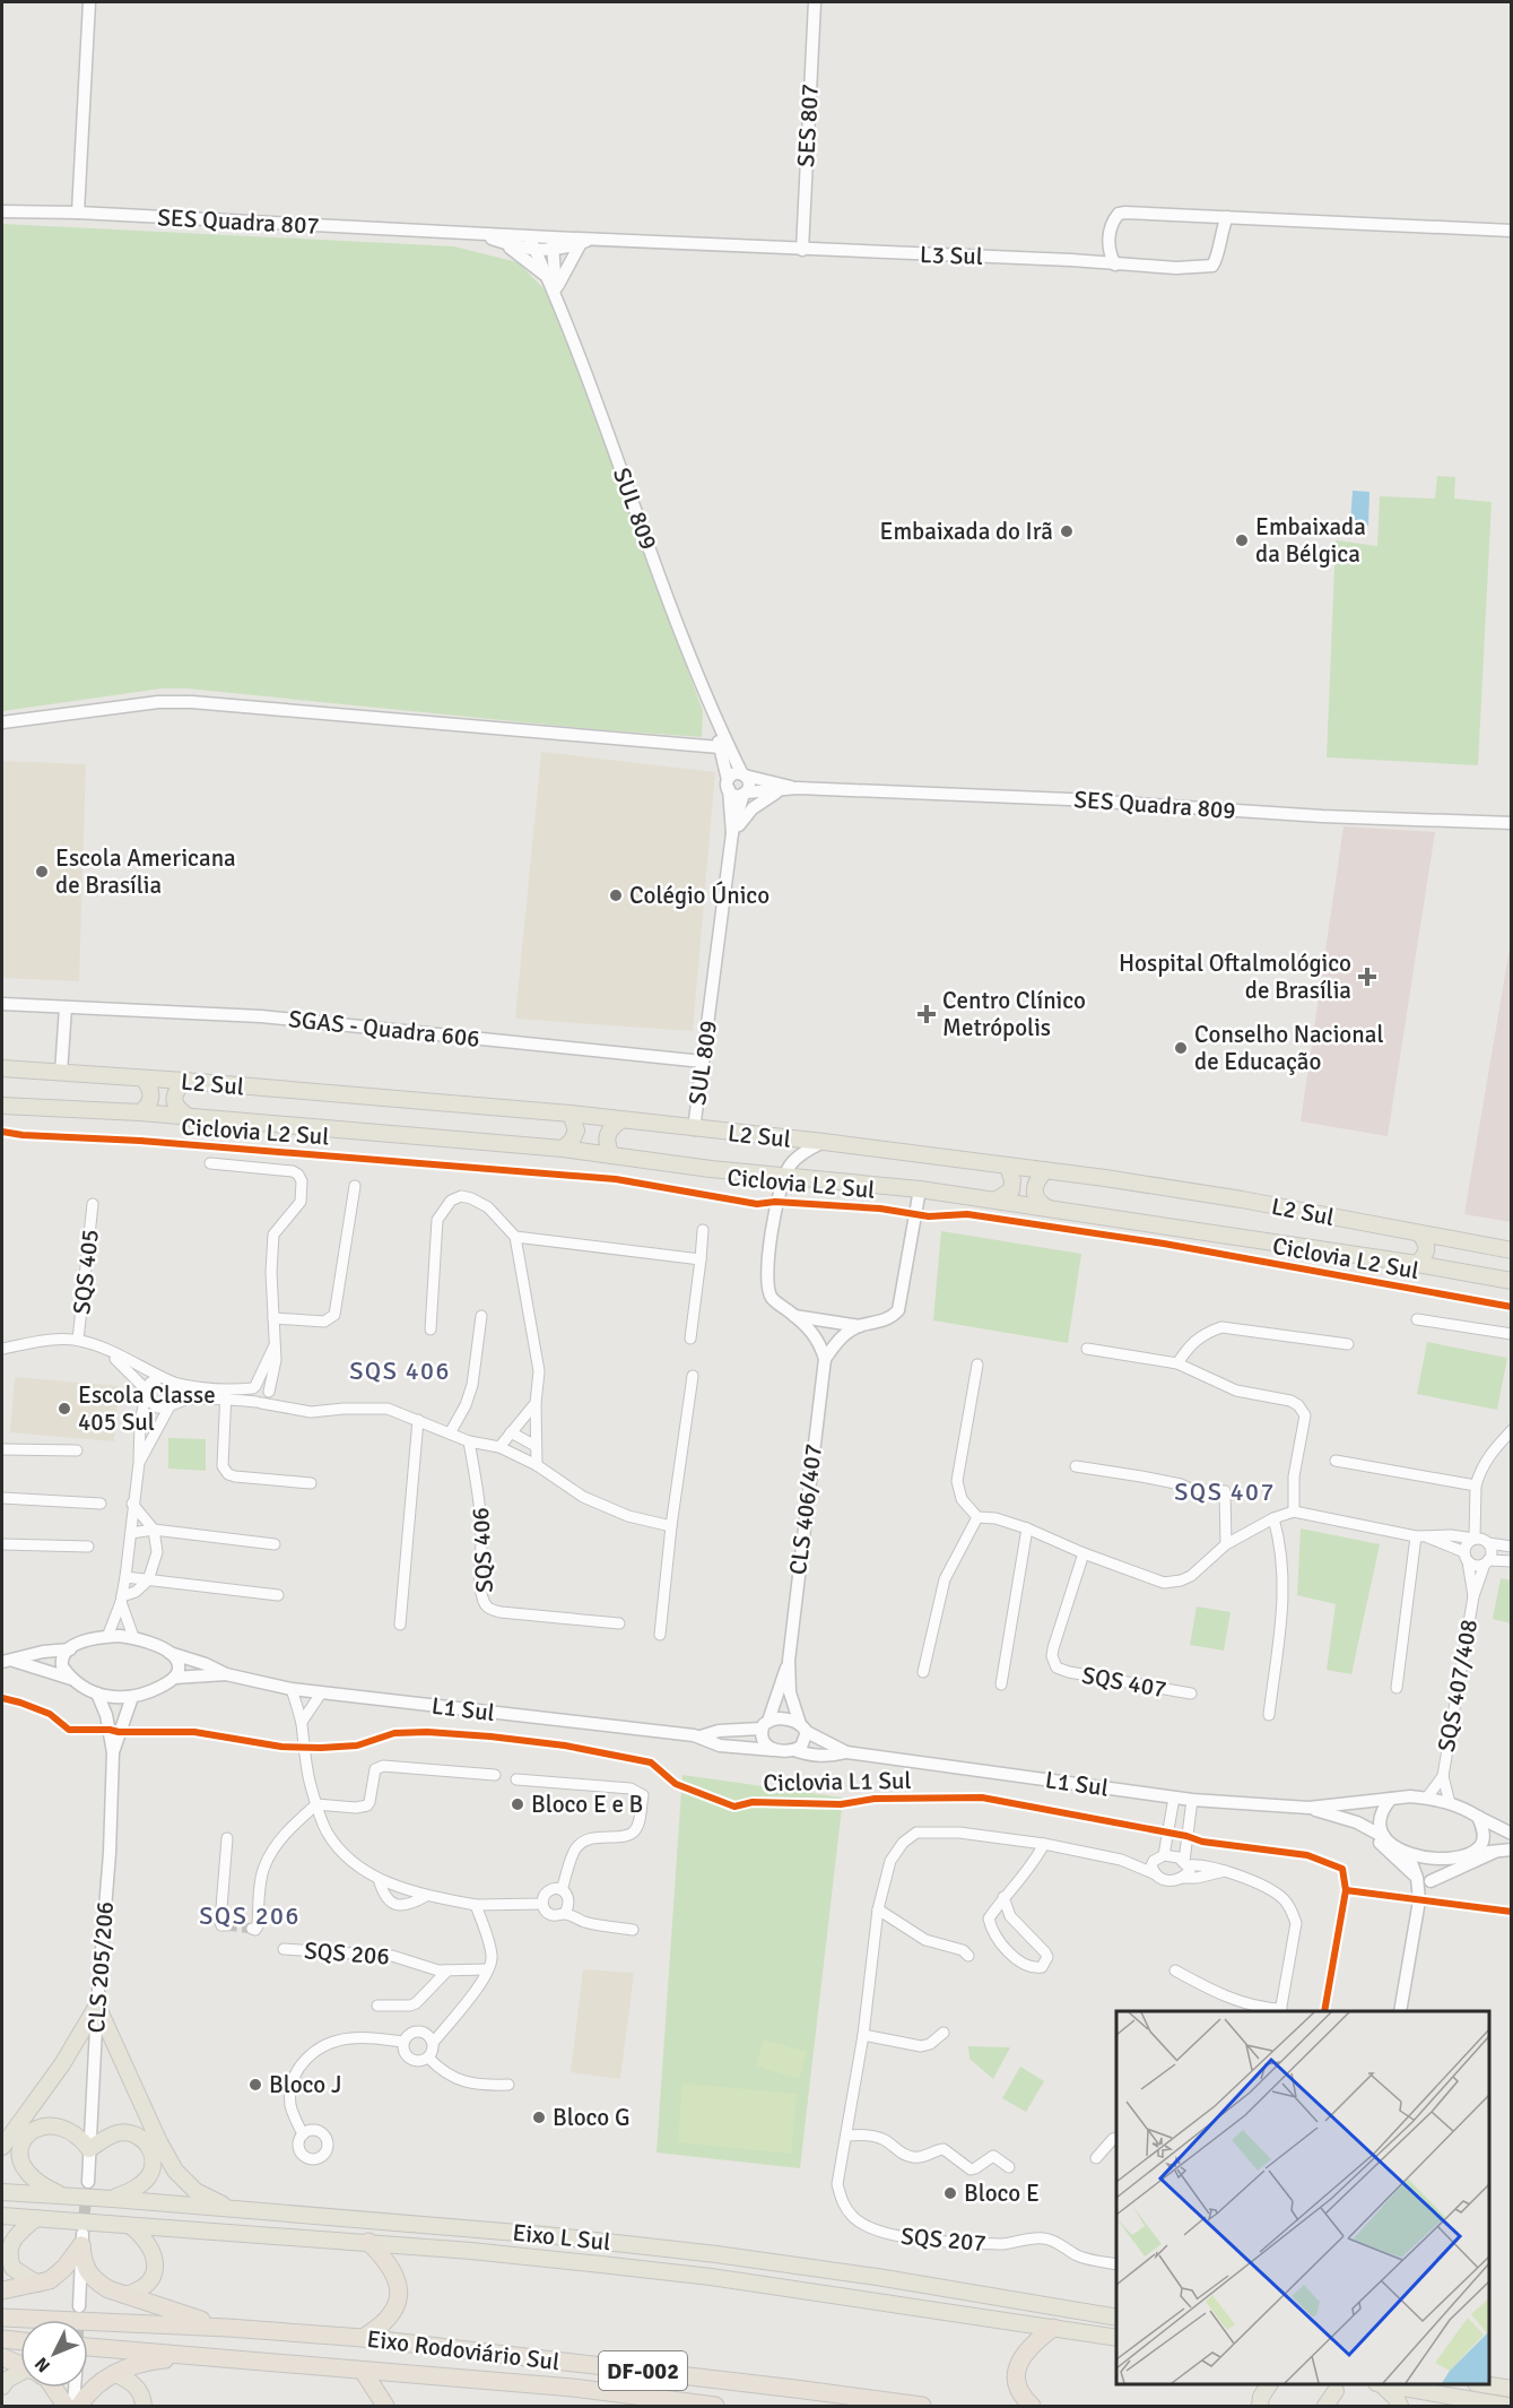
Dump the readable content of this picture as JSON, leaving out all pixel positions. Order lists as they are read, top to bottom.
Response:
{
  "streets": {
    "highway": ["Eixo Rodoviário Sul", "DF-002"],
    "main road": ["L2 Sul", "Eixo L Sul"],
    "street": [
      "SES 807",
      "SES Quadra 807",
      "L3 Sul",
      "SUL 809",
      "SES Quadra 809",
      "SGAS - Quadra 606",
      "SQS 405",
      "CLS 406/407",
      "SQS 406",
      "SQS 407",
      "SQS 407/408",
      "L1 Sul",
      "SQS 206",
      "CLS 205/206",
      "SQS 207"
    ],
    "cycle path": ["Ciclovia L2 Sul", "Ciclovia L1 Sul"]
  },
  "crossings": [
    ["SES 807", "SES Quadra 807"],
    ["SES 807", "L3 Sul"],
    ["SES Quadra 807", "L3 Sul"],
    ["SES Quadra 807", "SUL 809"],
    ["SUL 809", "SES Quadra 809"],
    ["SUL 809", "SGAS - Quadra 606"],
    ["SUL 809", "L2 Sul"],
    ["CLS 406/407", "L1 Sul"],
    ["SQS 407/408", "L1 Sul"]
  ],
  "districts": ["SQS 406", "SQS 407", "SQS 206"],
  "places": {
    "other": [
      "Embaixada do Irã",
      "Embaixada da Bélgica",
      "Escola Americana de Brasília",
      "Colégio Único",
      "Conselho Nacional de Educação",
      "Escola Classe 405 Sul",
      "Bloco E e B",
      "Bloco J",
      "Bloco G",
      "Bloco E"
    ],
    "health": ["Hospital Oftalmológico de Brasília", "Centro Clínico Metrópolis"]
  },
  "north": "bottom left"
}
